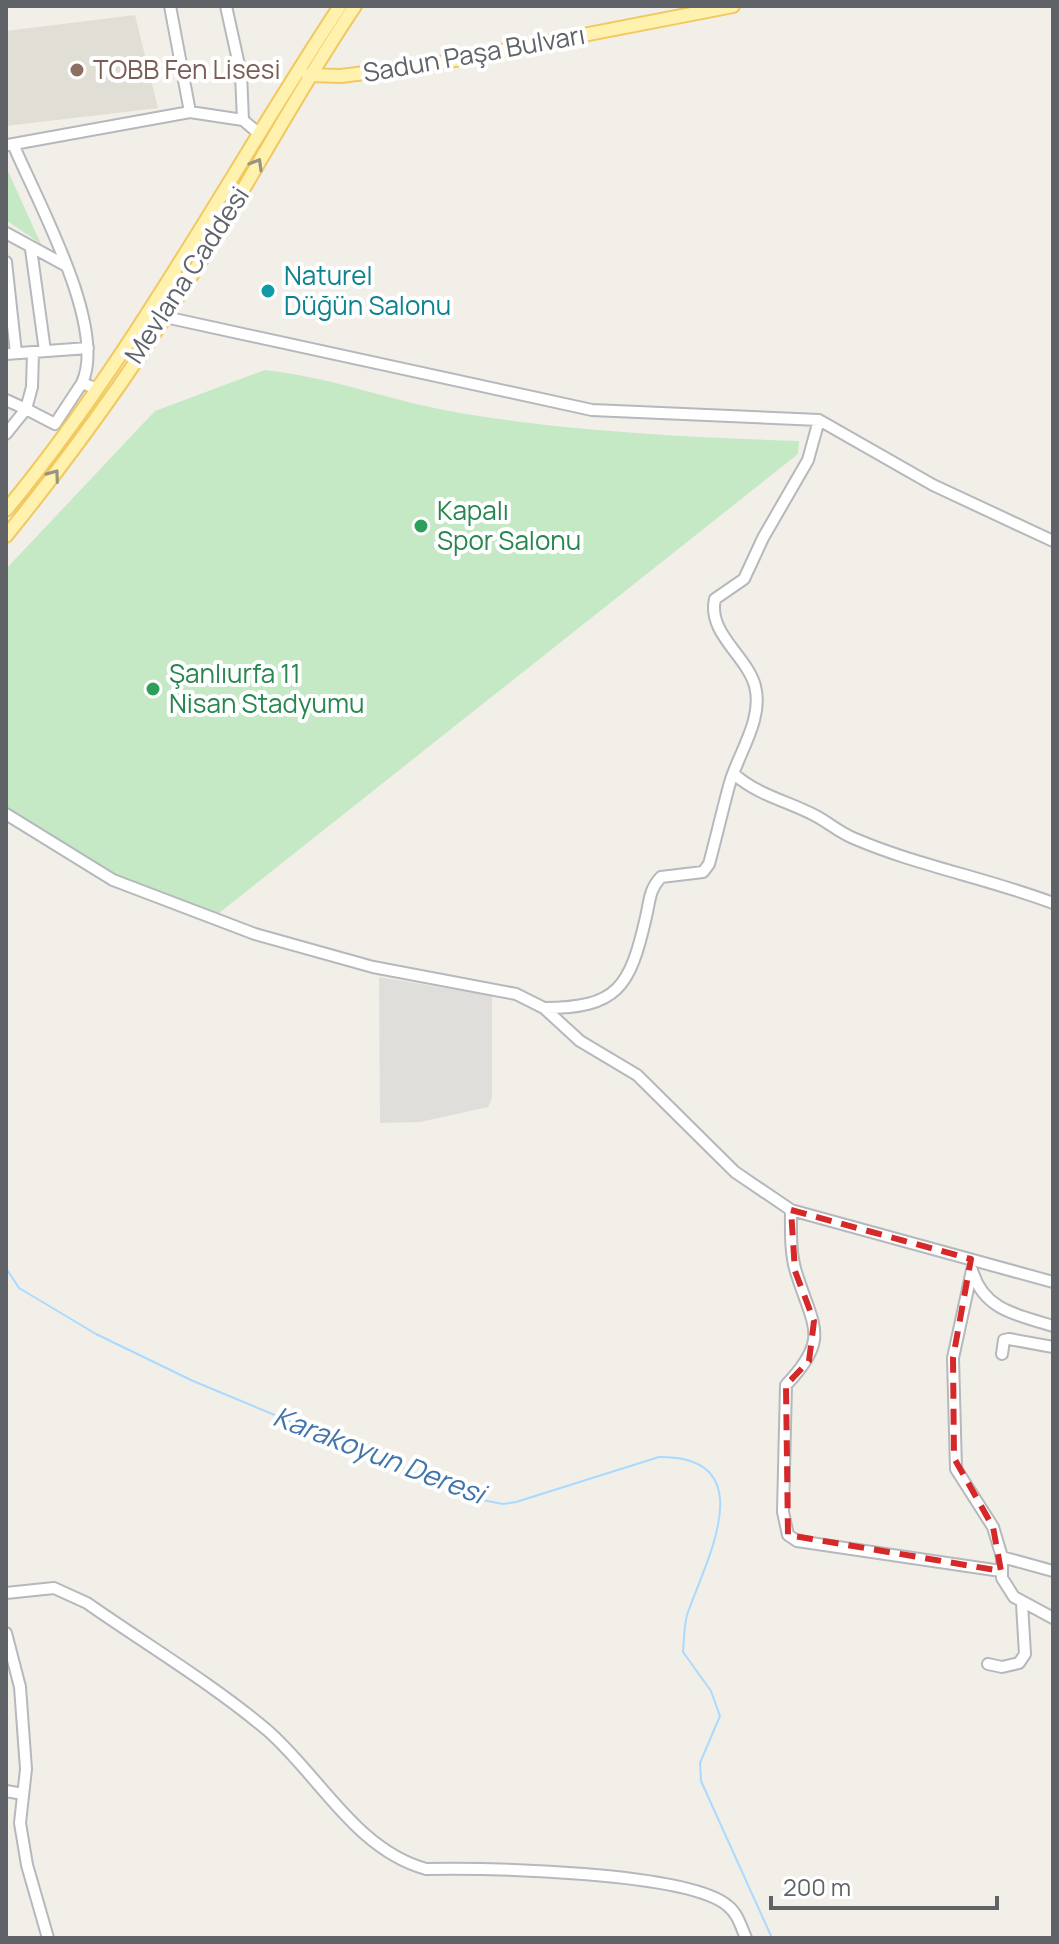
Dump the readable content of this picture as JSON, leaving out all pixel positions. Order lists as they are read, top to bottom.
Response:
{
  "streets": {
    "main road": ["Sadun Paşa Bulvarı", "Mevlana Caddesi"]
  },
  "crossings": [
    ["Sadun Paşa Bulvarı", "Mevlana Caddesi"]
  ],
  "water": ["Karakoyun Deresi"],
  "places": [
    "TOBB Fen Lisesi",
    "Naturel Düğün Salonu",
    "Kapalı Spor Salonu",
    "Şanlıurfa 11 Nisan Stadyumu"
  ],
  "scale_bar": "200 m"
}
